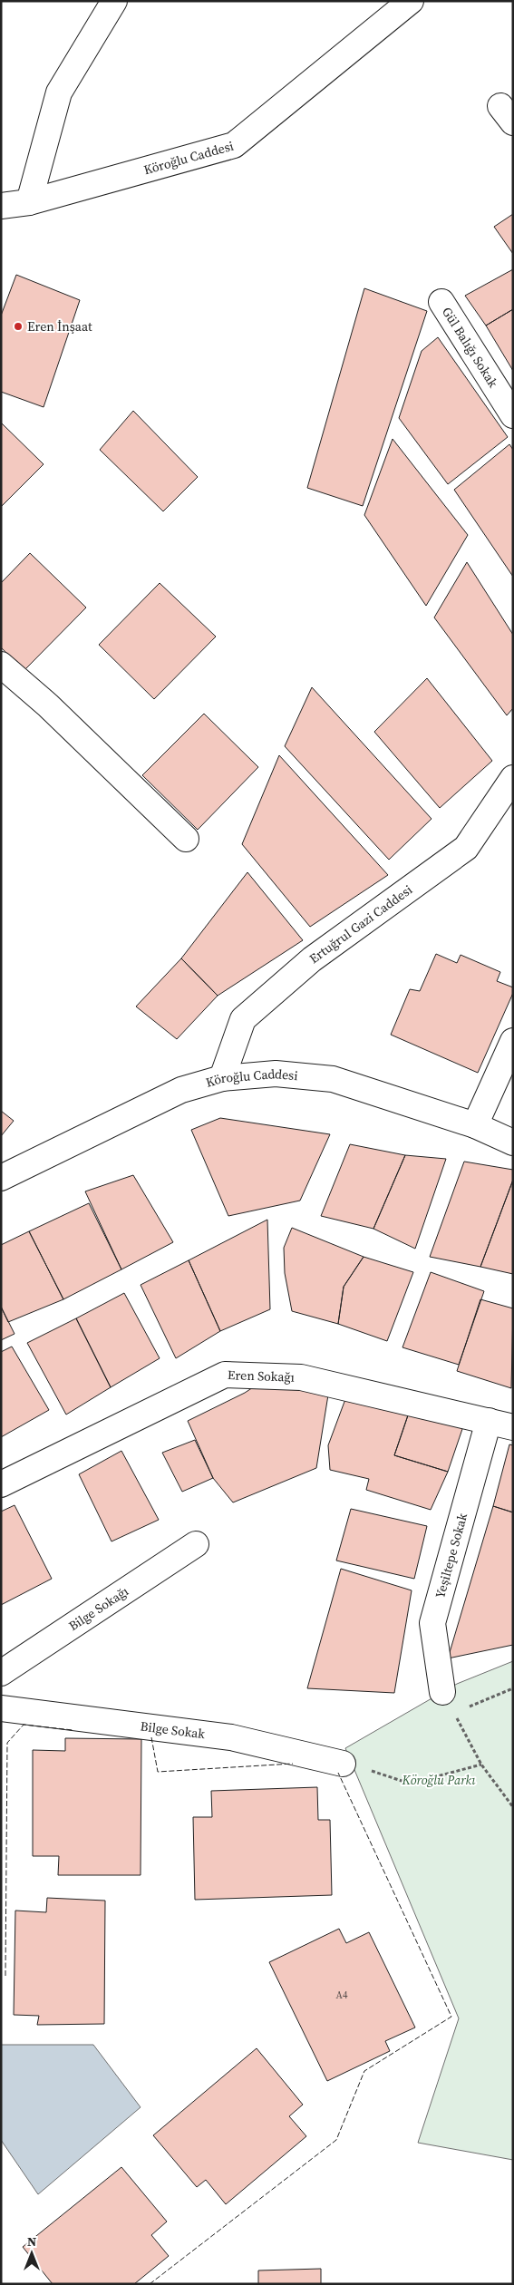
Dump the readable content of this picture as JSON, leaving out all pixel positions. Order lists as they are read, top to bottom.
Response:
{
  "streets": {
    "street": [
      "Köroğlu Caddesi",
      "Gül Balığı Sokak",
      "Ertuğrul Gazi Caddesi",
      "Eren Sokağı",
      "Yeşiltepe Sokak",
      "Bilge Sokağı",
      "Bilge Sokak"
    ]
  },
  "crossings": [
    ["Köroğlu Caddesi", "Ertuğrul Gazi Caddesi"],
    ["Eren Sokağı", "Yeşiltepe Sokak"]
  ],
  "parks": ["Köroğlu Parkı"],
  "places": ["Eren İnşaat"],
  "house_numbers": ["A4"],
  "north": "top"
}
